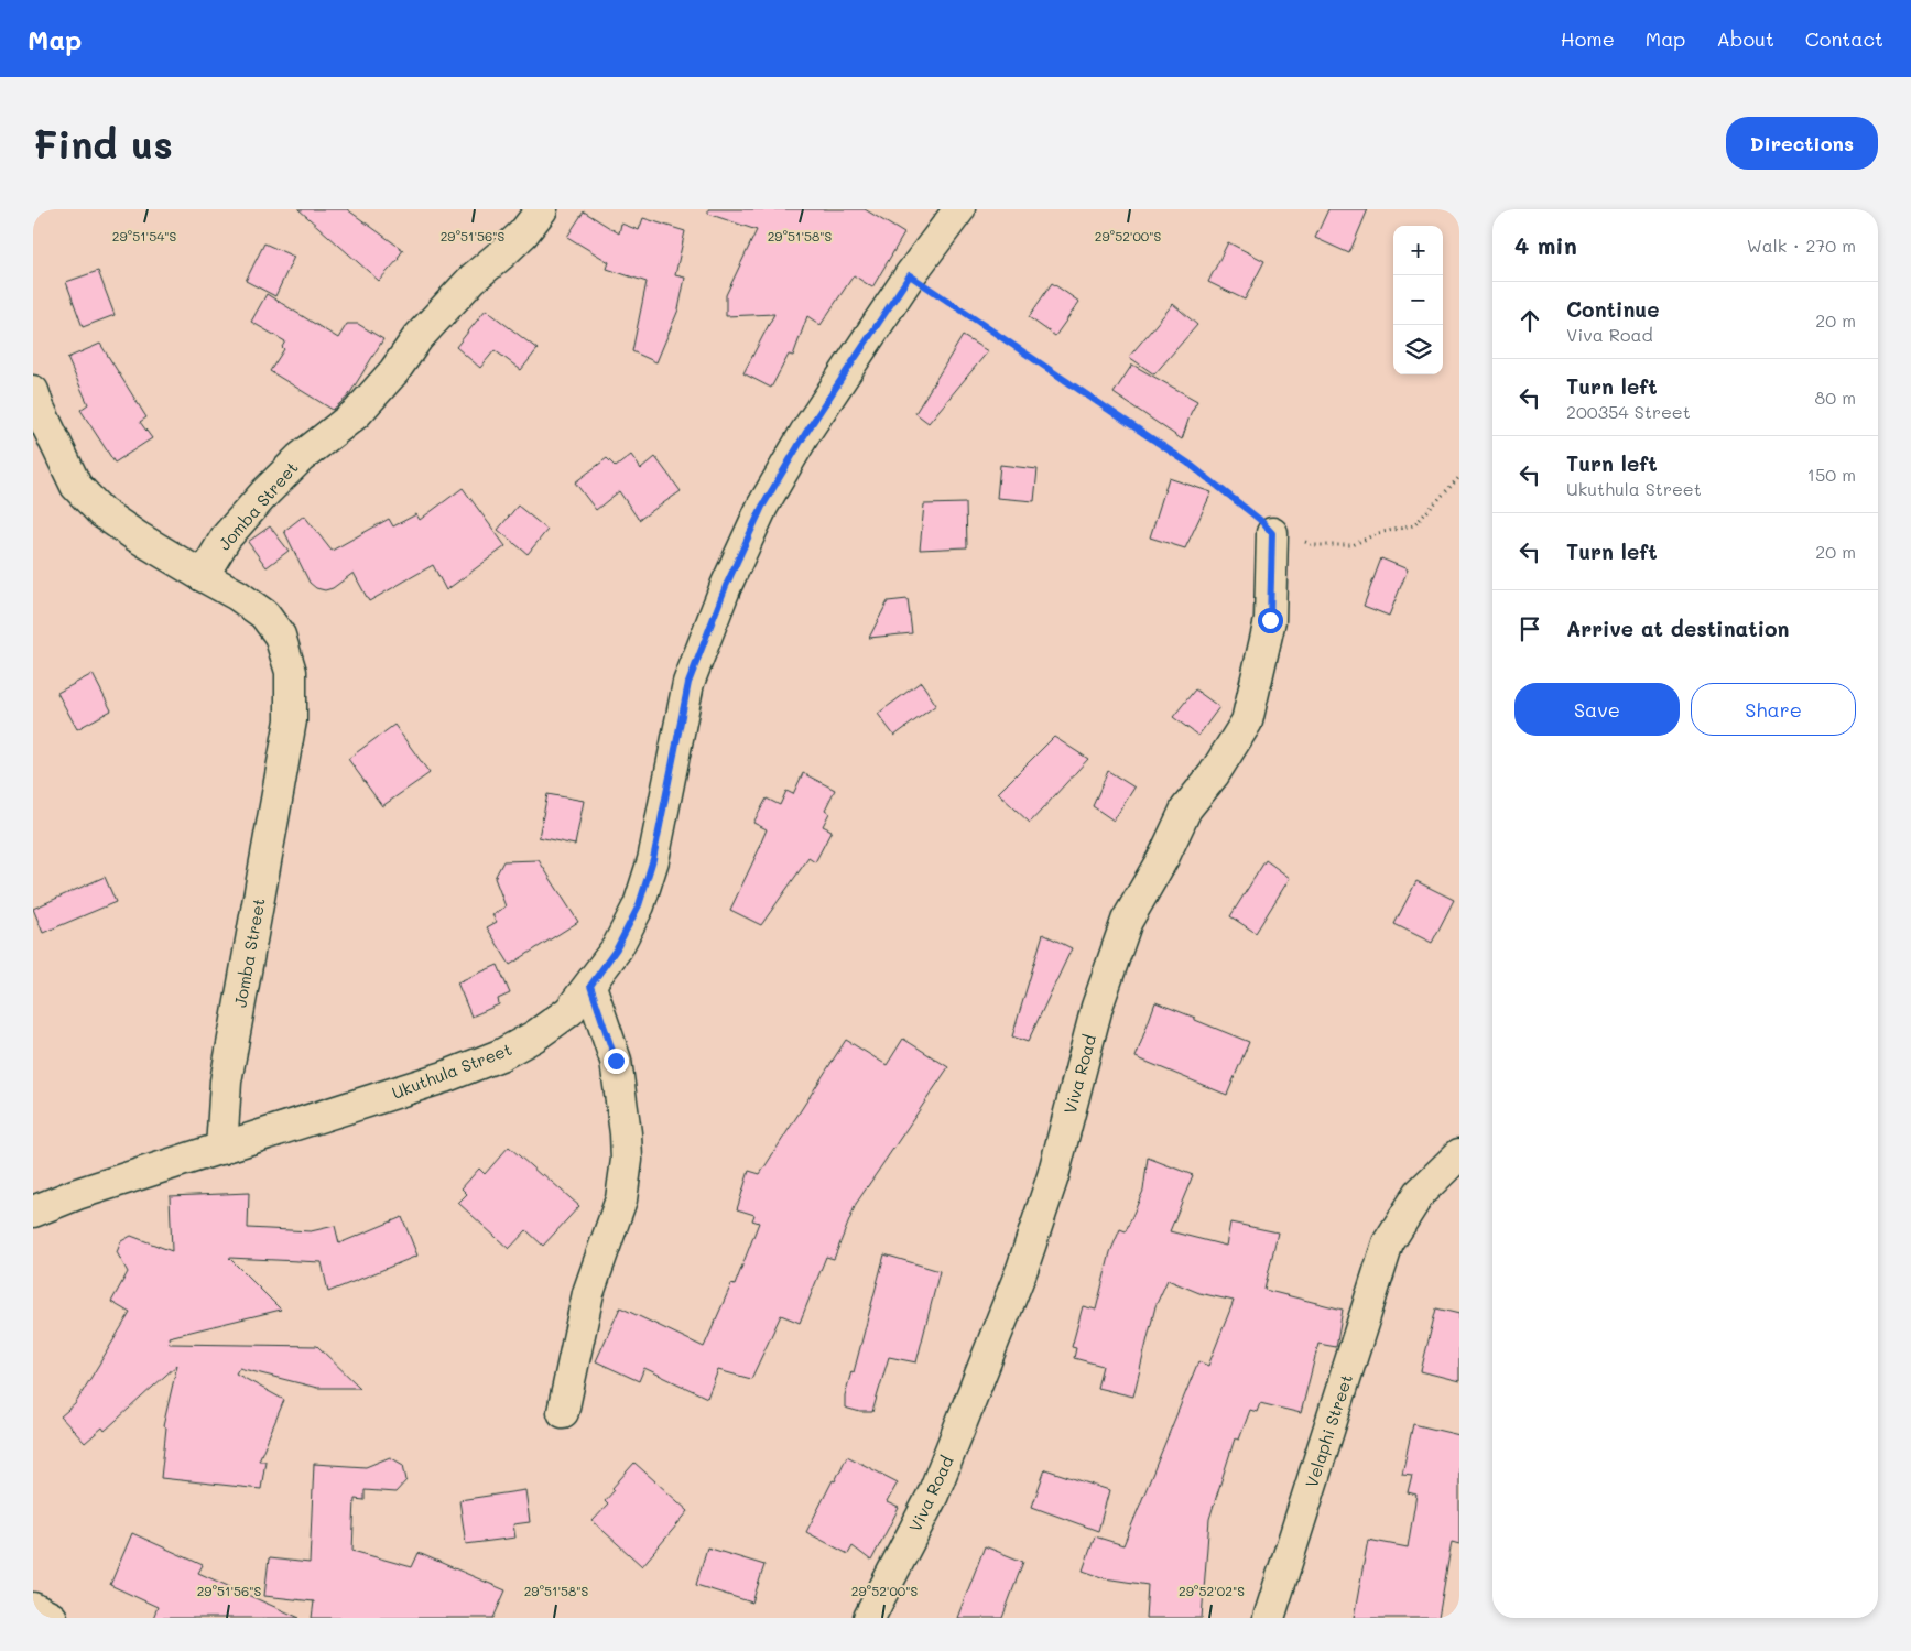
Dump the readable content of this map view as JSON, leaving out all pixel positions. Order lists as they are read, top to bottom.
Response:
{
  "streets": {
    "street": [
      "Jomba Street",
      "Ukuthula Street",
      "Viva Road",
      "Velaphi Street"
    ]
  },
  "crossings": [
    ["Jomba Street", "Ukuthula Street"]
  ],
  "page": {
    "header": "Map",
    "nav": [
      "Home",
      "Map",
      "About",
      "Contact"
    ],
    "buttons": [
      "Directions",
      ["Save", "Share"]
    ],
    "title": "Find us",
    "heading": ["4 min", "Walk · 270 m"],
    "map_buttons": ["+", "−"],
    "list": [
      ["Continue", "Viva Road", "20 m"],
      ["Turn left", "200354 Street", "80 m"],
      ["Turn left", "Ukuthula Street", "150 m"],
      ["Turn left", "20 m"],
      "Arrive at destination"
    ]
  },
  "coordinates": [
    "29°51'54\"S",
    "29°51'56\"S",
    "29°51'58\"S",
    "29°52'00\"S",
    "29°52'02\"S"
  ]
}
